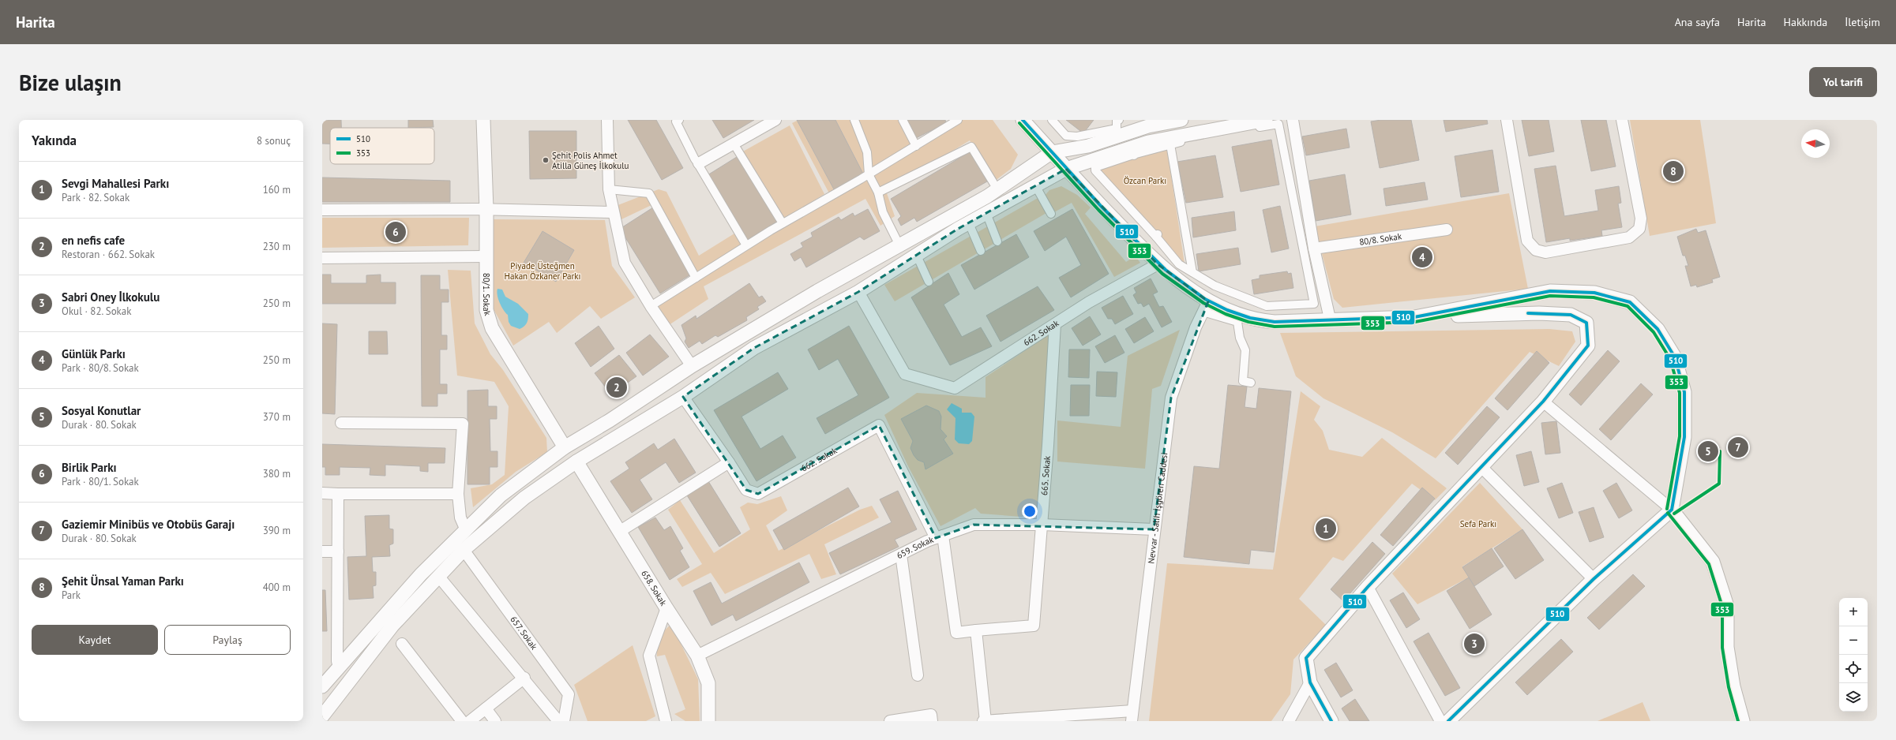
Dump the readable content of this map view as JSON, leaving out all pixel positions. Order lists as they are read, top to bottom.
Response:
{
  "streets": {
    "street": [
      "80/8. Sokak",
      "80/1. Sokak",
      "662. Sokak",
      "665. Sokak",
      "Nevvar - Salih İşgören Caddesi",
      "659. Sokak",
      "658. Sokak",
      "657. Sokak"
    ]
  },
  "crossings": [
    ["662. Sokak", "665. Sokak"],
    ["662. Sokak", "659. Sokak"],
    ["665. Sokak", "659. Sokak"],
    ["Nevvar - Salih İşgören Caddesi", "659. Sokak"],
    ["659. Sokak", "658. Sokak"]
  ],
  "parks": ["Özcan Parkı", "Piyade Üsteğmen Hakan Özkaner Parkı", "Sefa Parkı"],
  "places": ["Şehit Polis Ahmet Atilla Güneş İlkokulu"],
  "lines": ["transit line 510", "transit line 353"],
  "legend": ["510", "353"],
  "north": "left",
  "page": {
    "header": "Harita",
    "nav": [
      "Ana sayfa",
      "Harita",
      "Hakkında",
      "İletişim"
    ],
    "buttons": [
      "Yol tarifi",
      ["Kaydet", "Paylaş"]
    ],
    "title": "Bize ulaşın",
    "heading": ["Yakında", "8 sonuç"],
    "pins": [
      "8",
      "6",
      "4",
      "2",
      "7",
      "5",
      "1",
      "3"
    ],
    "list": [
      {
        "mark": "1",
        "name": "Sevgi Mahallesi Parkı",
        "note": "Park · 82. Sokak",
        "value": "160 m"
      },
      {
        "mark": "2",
        "name": "en nefis cafe",
        "note": "Restoran · 662. Sokak",
        "value": "230 m"
      },
      {
        "mark": "3",
        "name": "Sabri Oney İlkokulu",
        "note": "Okul · 82. Sokak",
        "value": "250 m"
      },
      {
        "mark": "4",
        "name": "Günlük Parkı",
        "note": "Park · 80/8. Sokak",
        "value": "250 m"
      },
      {
        "mark": "5",
        "name": "Sosyal Konutlar",
        "note": "Durak · 80. Sokak",
        "value": "370 m"
      },
      {
        "mark": "6",
        "name": "Birlik Parkı",
        "note": "Park · 80/1. Sokak",
        "value": "380 m"
      },
      {
        "mark": "7",
        "name": "Gaziemir Minibüs ve Otobüs Garajı",
        "note": "Durak · 80. Sokak",
        "value": "390 m"
      },
      {
        "mark": "8",
        "name": "Şehit Ünsal Yaman Parkı",
        "note": "Park",
        "value": "400 m"
      }
    ],
    "map_buttons": ["+", "−"]
  }
}
